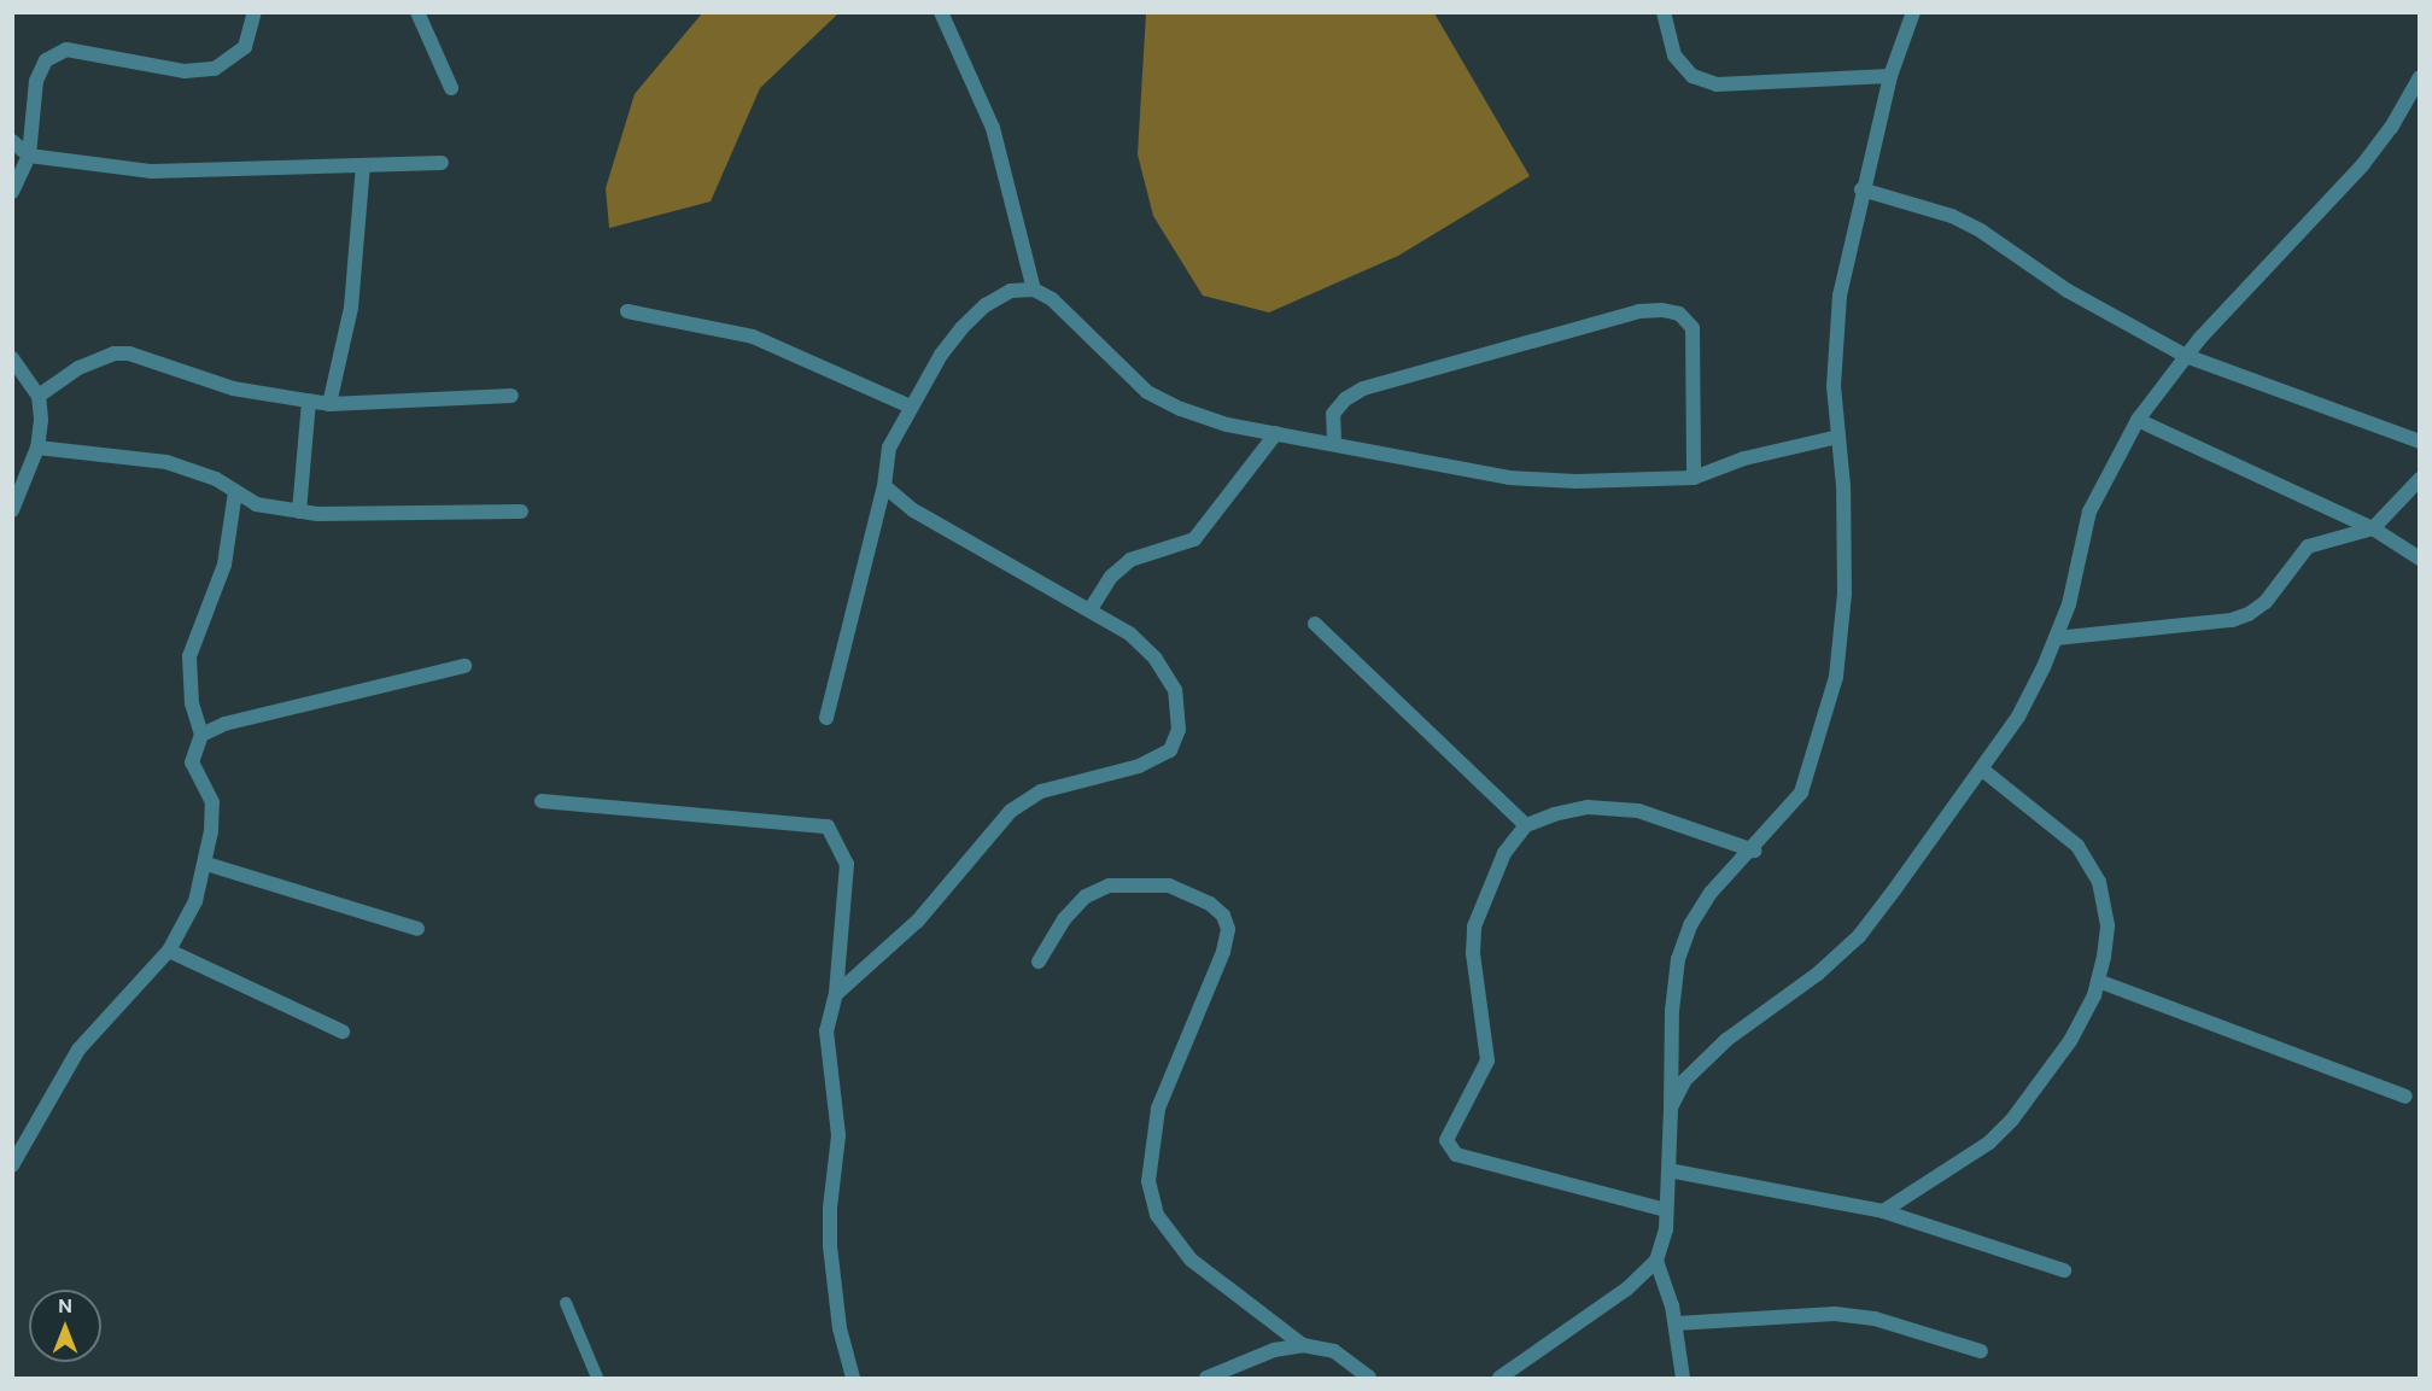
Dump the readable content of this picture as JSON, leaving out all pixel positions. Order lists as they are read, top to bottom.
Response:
{
  "north": "top"
}
